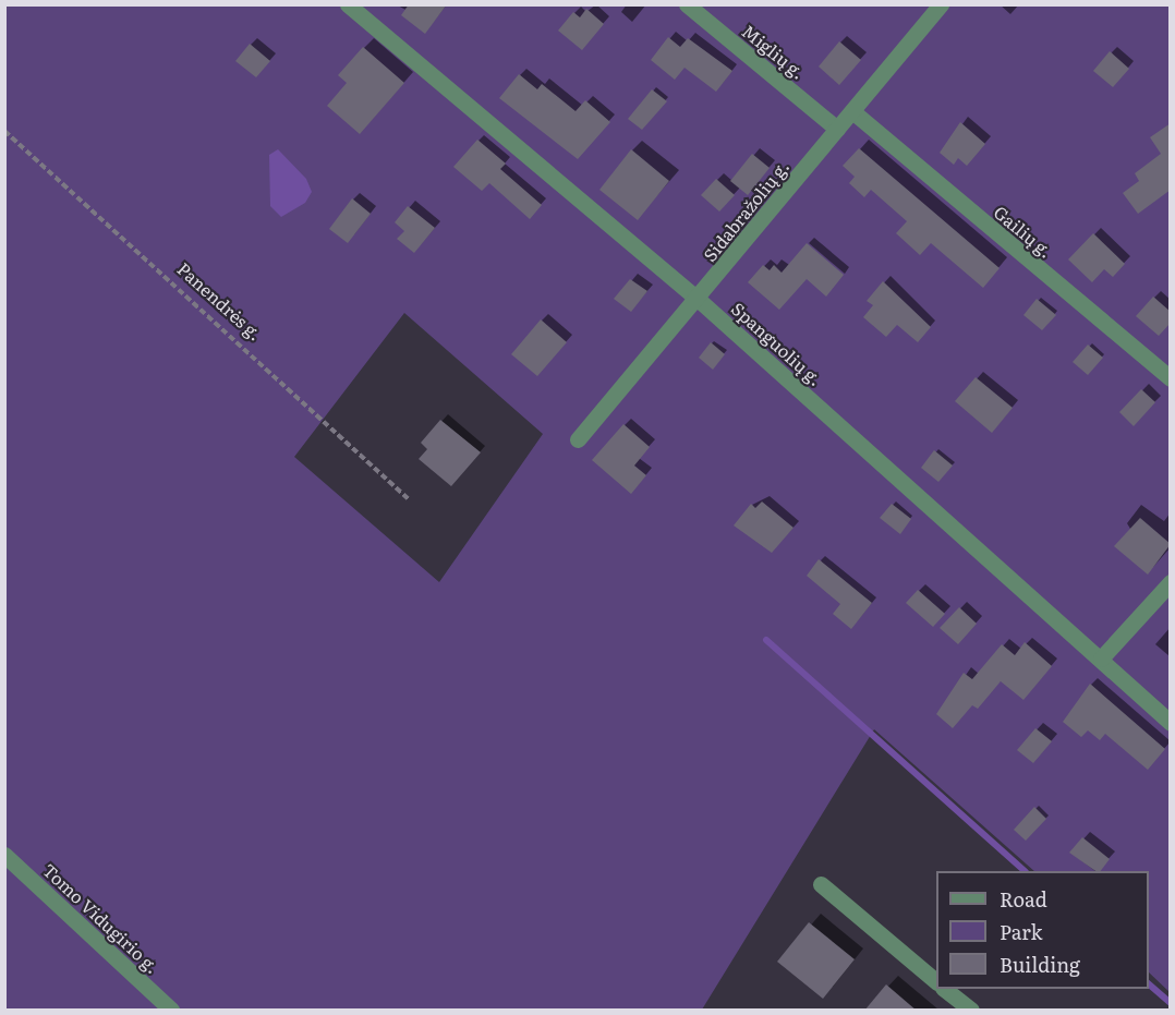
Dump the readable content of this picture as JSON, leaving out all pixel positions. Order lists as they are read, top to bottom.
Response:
{
  "streets": {
    "street": [
      "Miglių g.",
      "Sidabražolių g.",
      "Gailių g.",
      "Spanguolių g.",
      "Tomo Vidugirio g."
    ],
    "path": ["Panendrės g."]
  },
  "crossings": [
    ["Miglių g.", "Sidabražolių g."],
    ["Sidabražolių g.", "Gailių g."],
    ["Sidabražolių g.", "Spanguolių g."]
  ],
  "legend": ["Road", "Park", "Building"]
}
